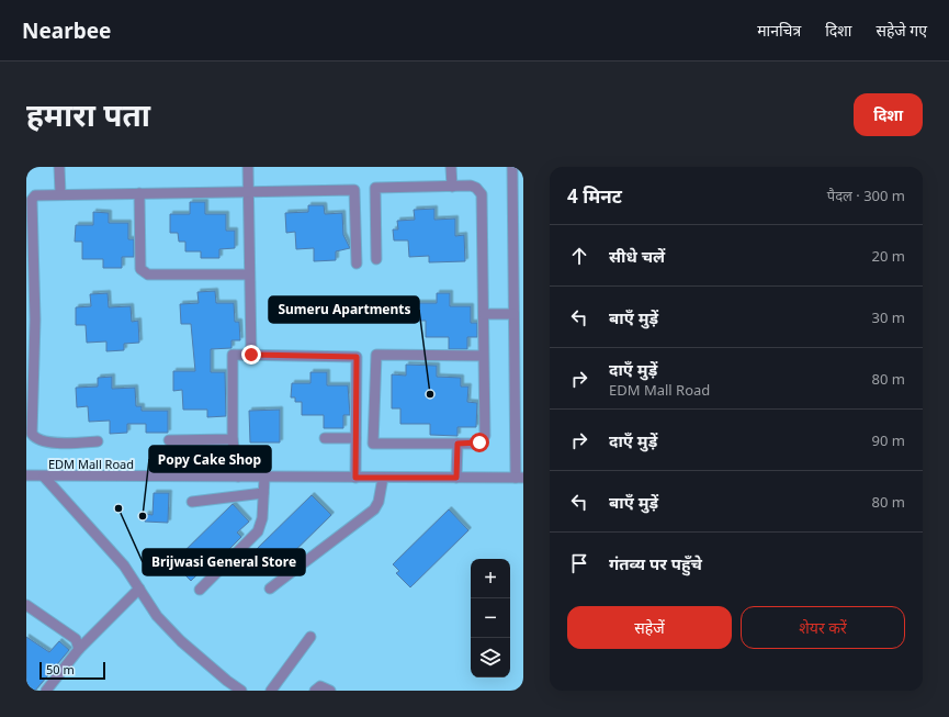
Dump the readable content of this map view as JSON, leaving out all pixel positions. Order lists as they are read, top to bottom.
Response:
{
  "streets": {
    "street": ["EDM Mall Road"]
  },
  "places": ["Sumeru Apartments", "Brijwasi General Store", "Popy Cake Shop"],
  "scale_bar": "50 m",
  "page": {
    "header": "Nearbee",
    "nav": ["मानचित्र", "दिशा", "सहेजे गए"],
    "title": "हमारा पता",
    "buttons": [
      "दिशा",
      ["सहेजें", "शेयर करें"]
    ],
    "heading": ["4 मिनट", "पैदल · 300 m"],
    "list": [
      ["सीधे चलें", "20 m"],
      ["बाएँ मुड़ें", "30 m"],
      ["दाएँ मुड़ें", "EDM Mall Road", "80 m"],
      ["दाएँ मुड़ें", "90 m"],
      ["बाएँ मुड़ें", "80 m"],
      "गंतव्य पर पहुँचे"
    ],
    "map_buttons": ["+", "−"],
    "scale": "50 m"
  }
}
